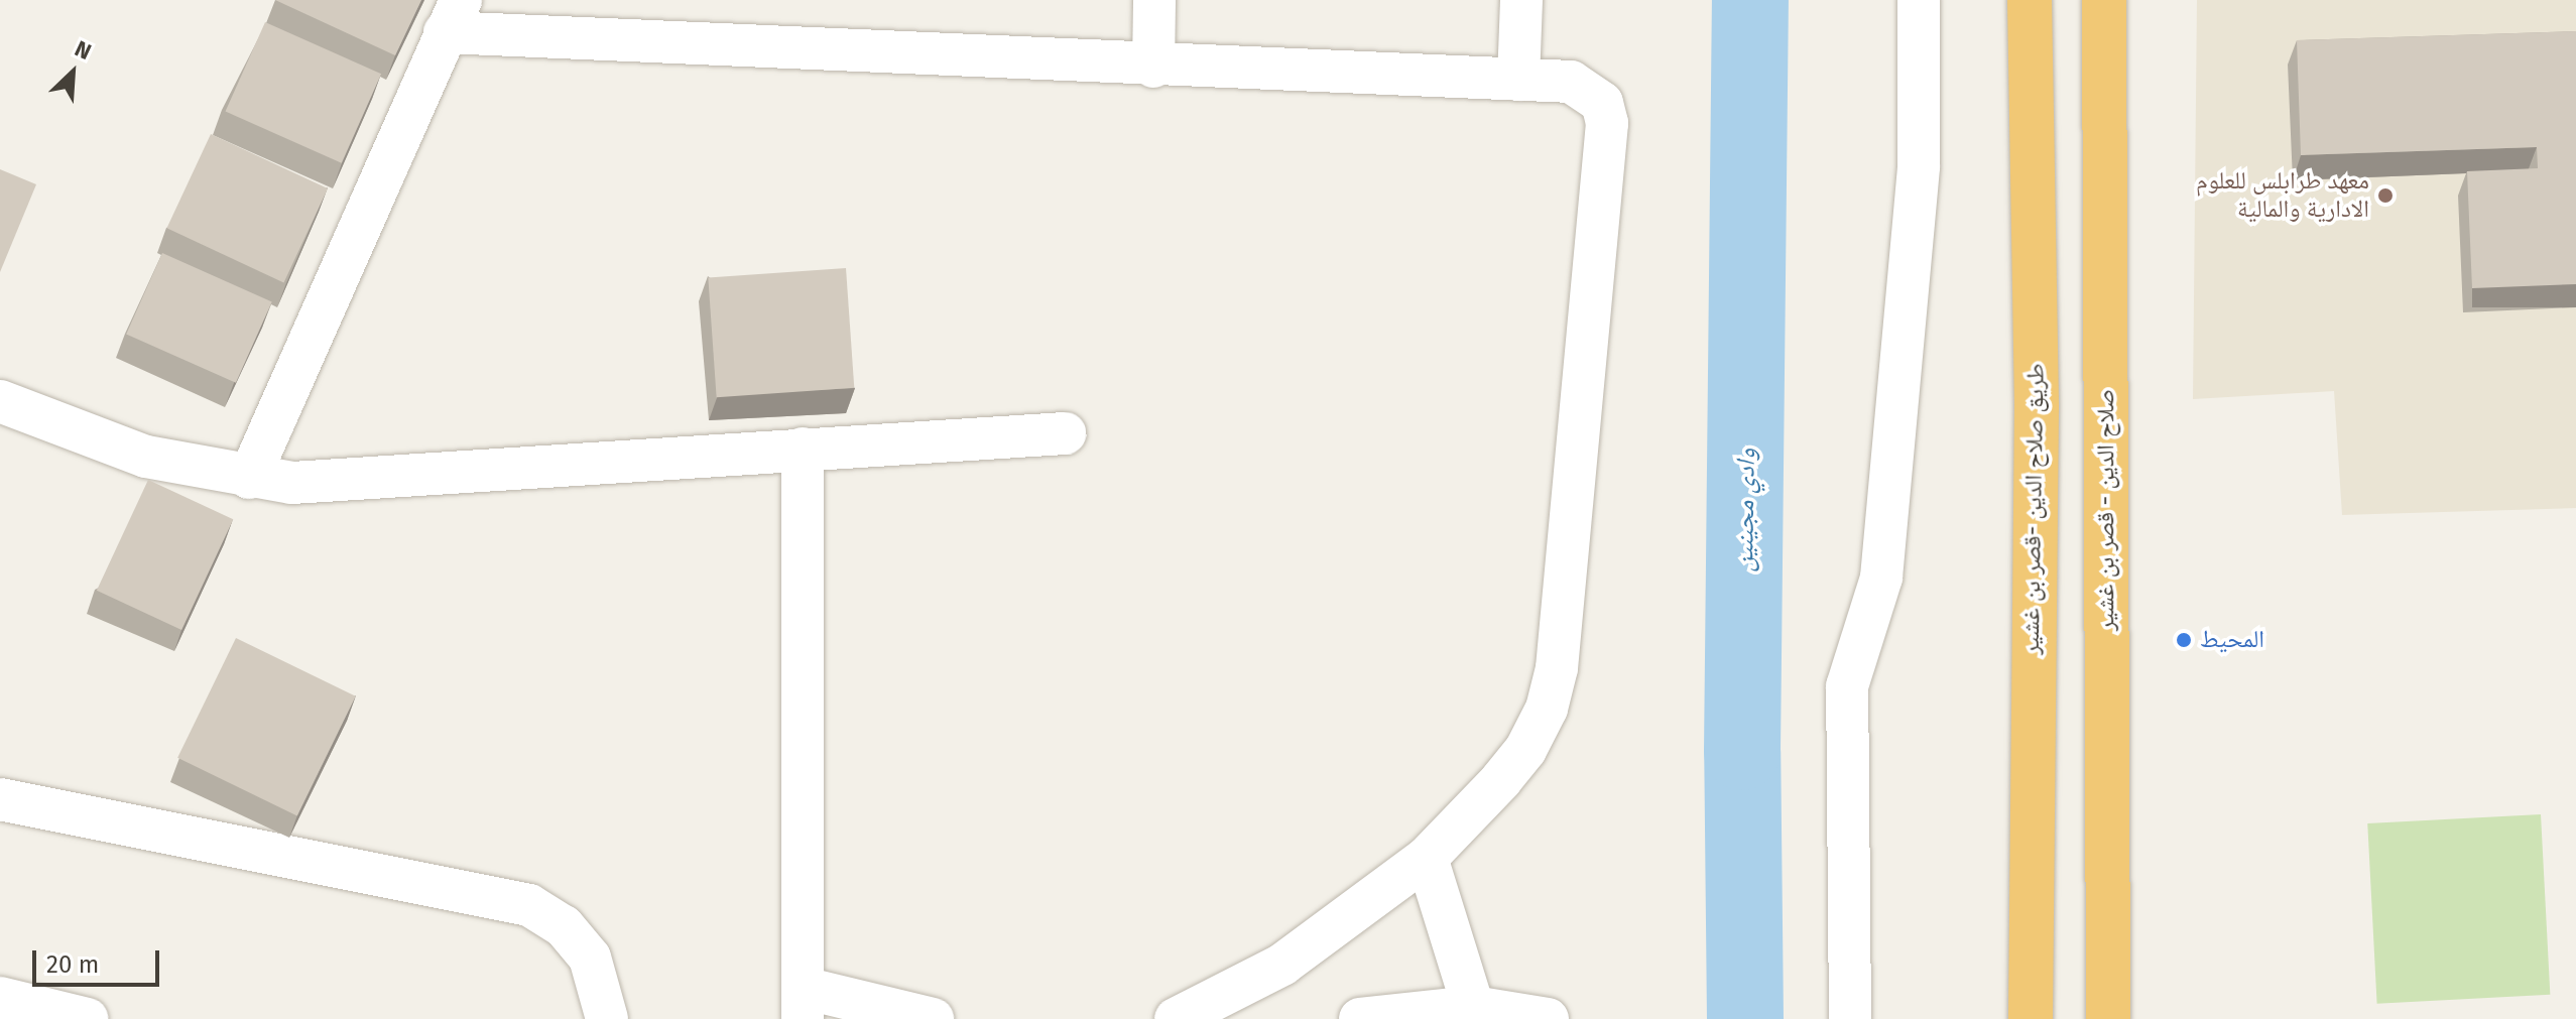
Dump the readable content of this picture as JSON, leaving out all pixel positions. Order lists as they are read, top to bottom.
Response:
{
  "streets": {
    "highway": ["طريق صلاح الدين -قصر بن غشير", "صلاح الدين - قصر بن غشير"]
  },
  "water": ["وادي مجينين"],
  "places": ["معهد طرابلس للعلوم الادارية والمالية", "المحيط"],
  "scale_bar": "20 m",
  "north": "top right"
}
